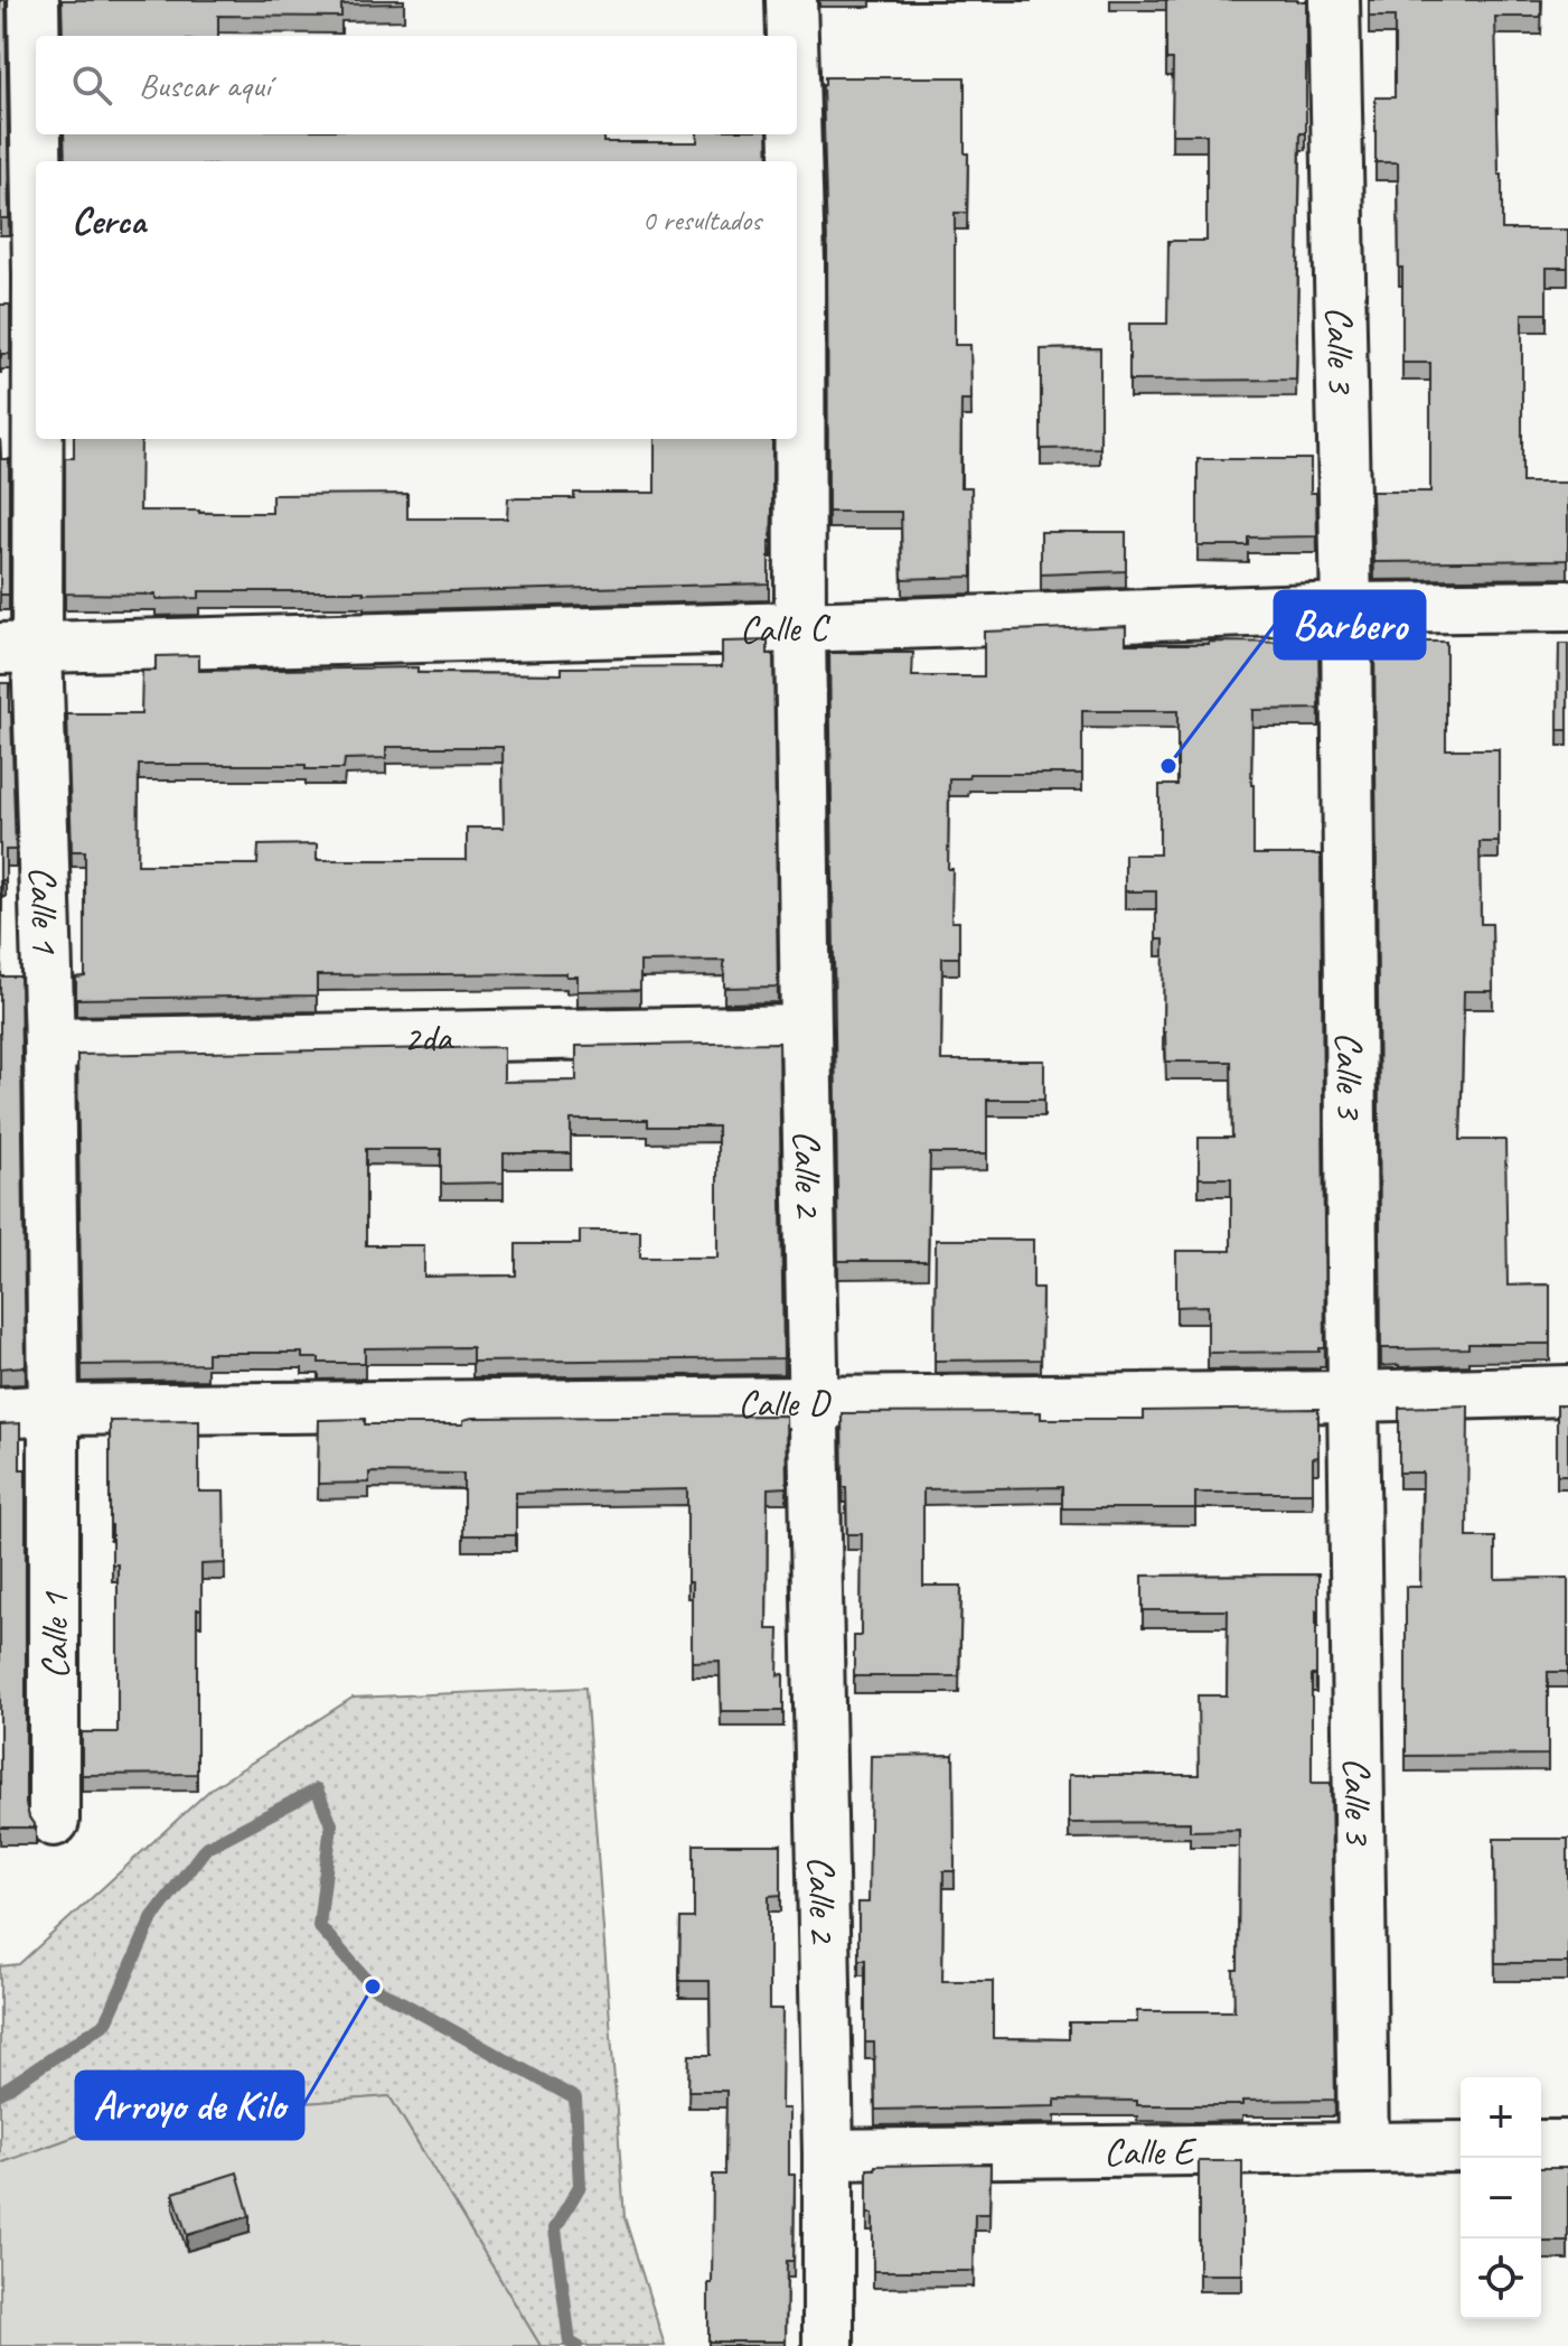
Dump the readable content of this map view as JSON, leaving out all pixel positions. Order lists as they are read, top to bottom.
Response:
{
  "streets": {
    "street": [
      "Calle 3",
      "Calle C",
      "Calle 1",
      "2da",
      "Calle 2",
      "Calle D",
      "Calle E"
    ]
  },
  "crossings": [
    ["Calle 3", "Calle C"],
    ["Calle 3", "Calle D"],
    ["Calle 3", "Calle E"],
    ["Calle C", "Calle 1"],
    ["Calle C", "Calle 2"],
    ["Calle 1", "2da"],
    ["Calle 1", "Calle D"],
    ["2da", "Calle 2"],
    ["Calle 2", "Calle D"],
    ["Calle 2", "Calle E"]
  ],
  "places": ["Barbero", "Arroyo de Kilo"],
  "page": {
    "search": "Buscar aquí",
    "heading": ["Cerca", "0 resultados"],
    "map_buttons": ["+", "−"]
  }
}
